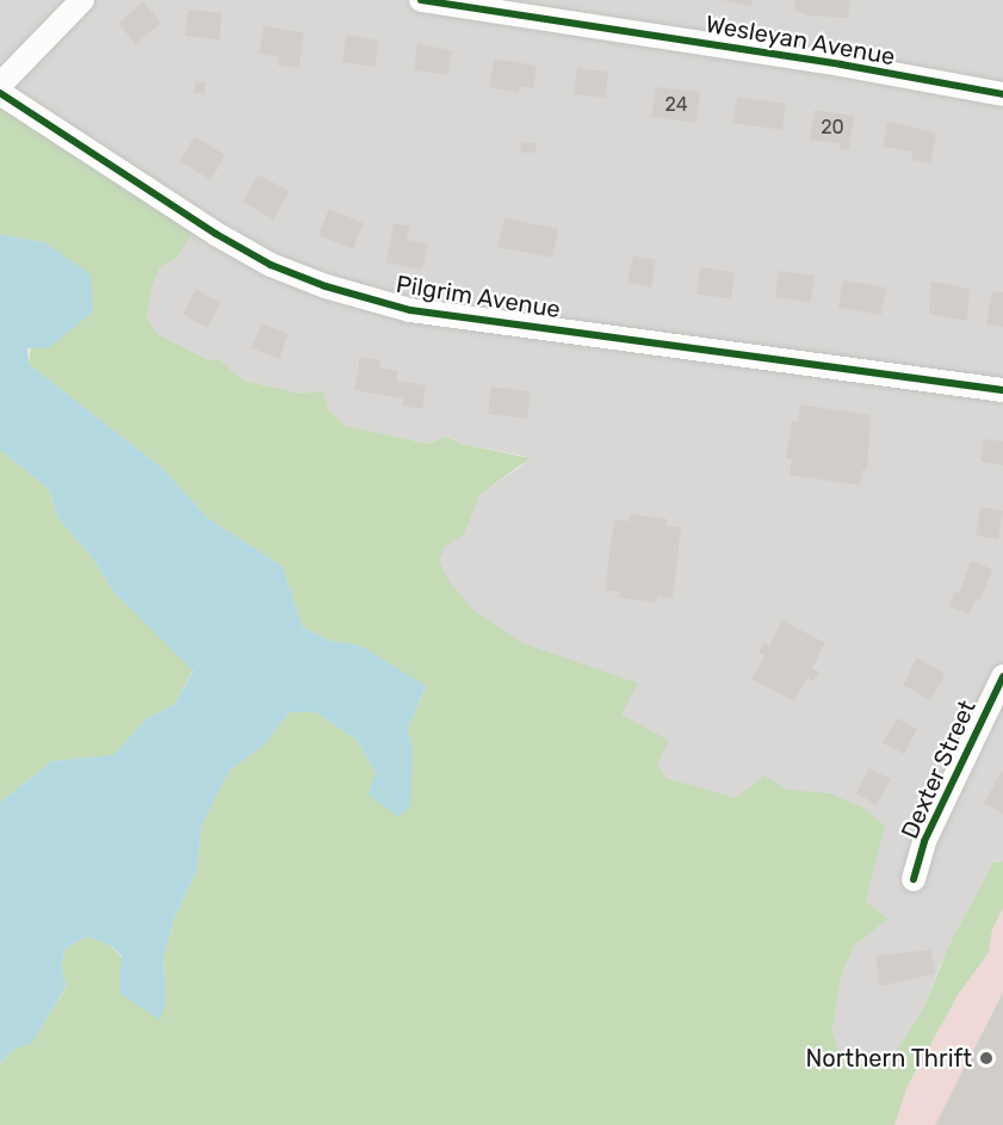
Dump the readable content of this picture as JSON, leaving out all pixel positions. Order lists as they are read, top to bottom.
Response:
{
  "streets": {
    "street": ["Wesleyan Avenue", "Pilgrim Avenue", "Dexter Street"]
  },
  "places": ["Northern Thrift"],
  "house_numbers": ["24", "20"]
}
